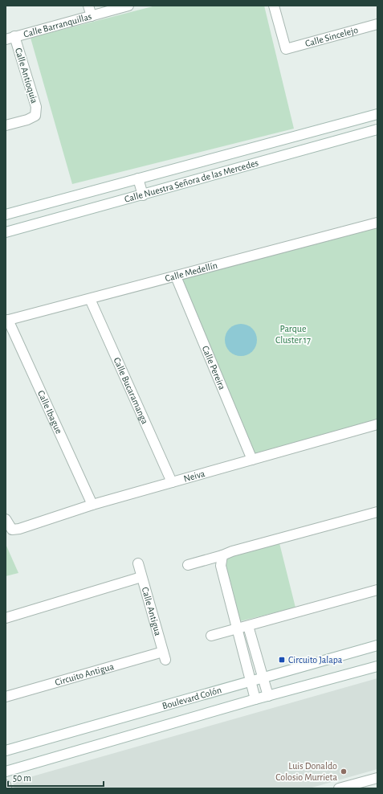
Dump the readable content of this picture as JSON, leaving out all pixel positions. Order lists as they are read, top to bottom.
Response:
{
  "streets": {
    "street": [
      "Calle Barranquillas",
      "Calle Sincelejo",
      "Calle Antioquia",
      "Calle Nuestra Señora de las Mercedes",
      "Calle Medellín",
      "Calle Pereira",
      "Calle Bucaramanga",
      "Calle Ibague",
      "Neiva",
      "Calle Antigua",
      "Circuito Antigua",
      "Boulevard Colón"
    ]
  },
  "crossings": [
    ["Calle Barranquillas", "Calle Antioquia"],
    ["Calle Medellín", "Calle Pereira"],
    ["Calle Medellín", "Calle Bucaramanga"],
    ["Calle Medellín", "Calle Ibague"],
    ["Calle Pereira", "Neiva"],
    ["Calle Bucaramanga", "Neiva"],
    ["Calle Ibague", "Neiva"],
    ["Calle Antigua", "Circuito Antigua"]
  ],
  "parks": ["Parque Cluster 17"],
  "places": {
    "transit": ["Circuito Jalapa"],
    "other": ["Luis Donaldo Colosio Murrieta"]
  },
  "scale_bar": "50 m"
}
